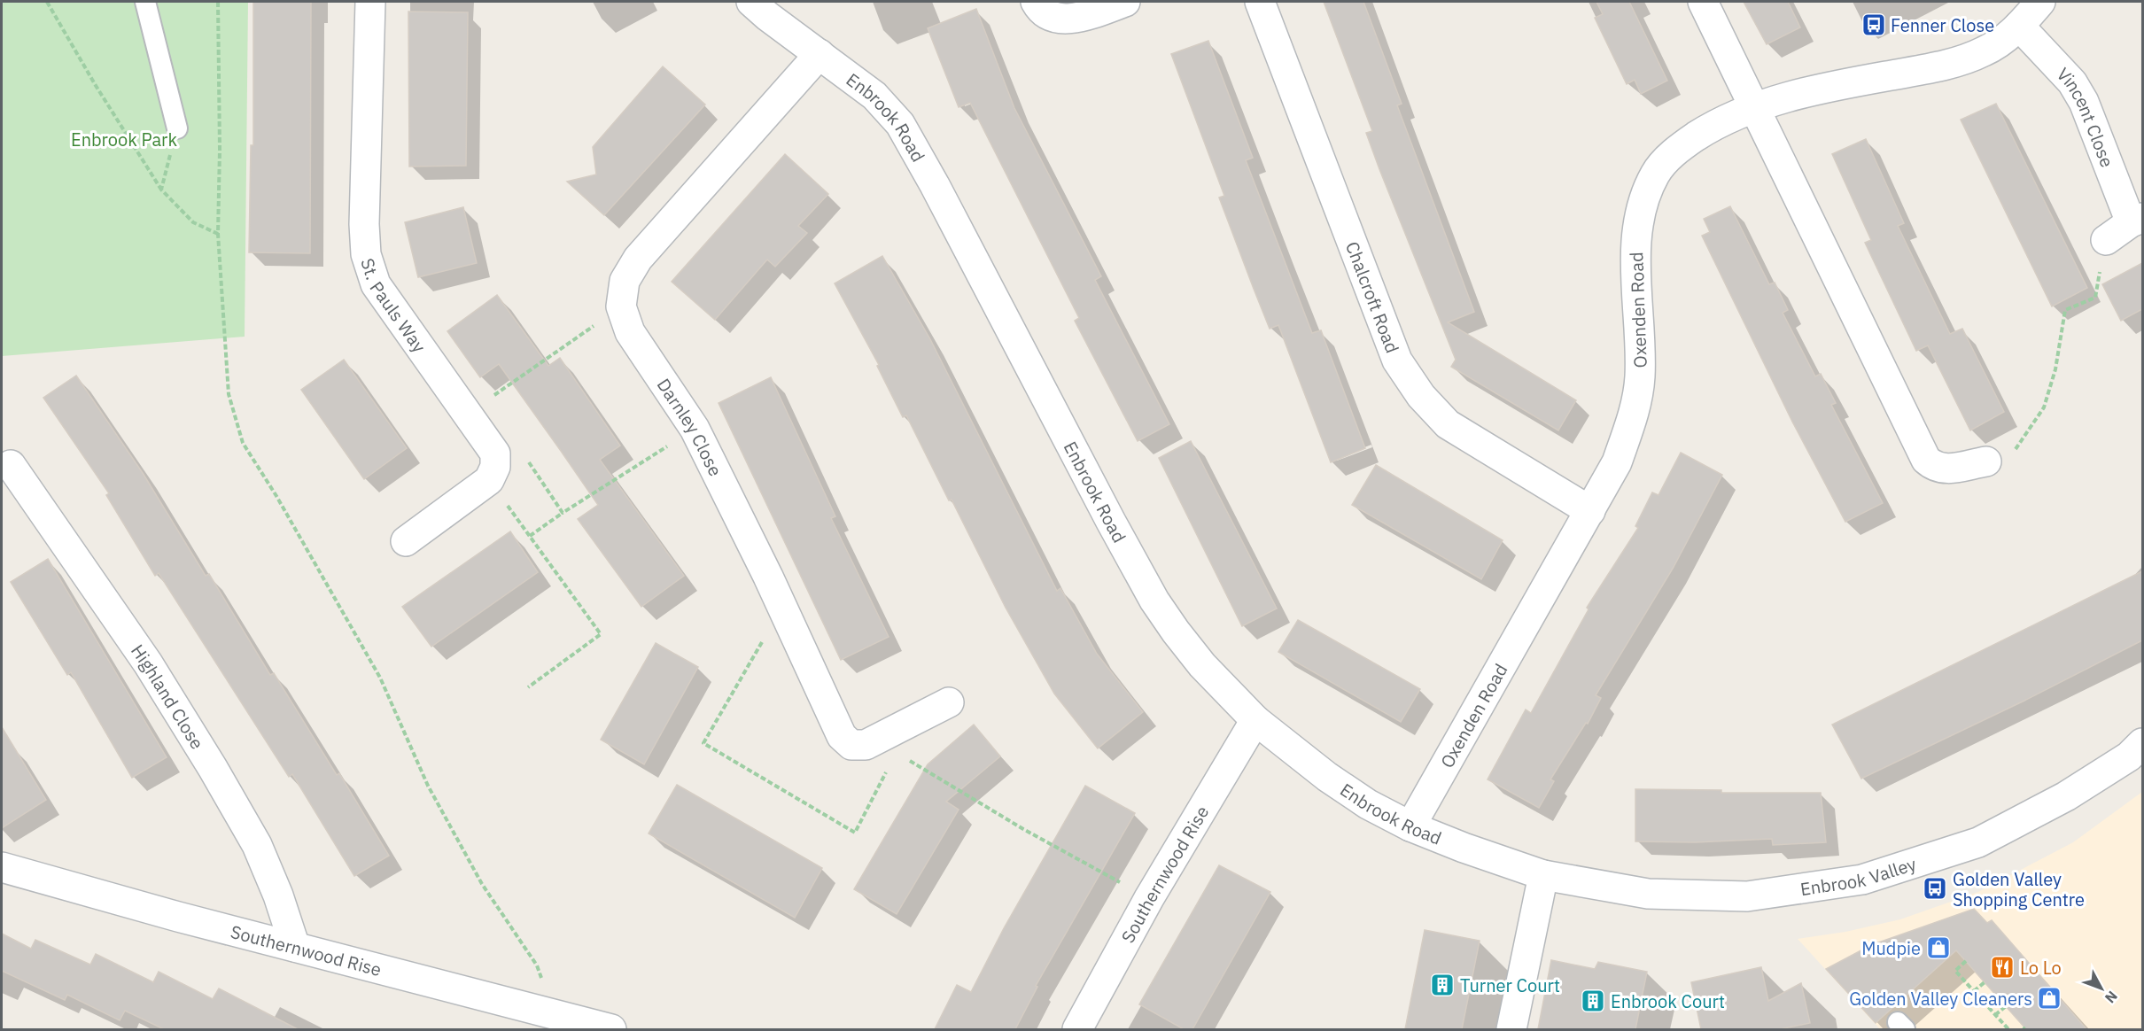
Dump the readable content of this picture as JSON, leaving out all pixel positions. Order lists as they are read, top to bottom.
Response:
{
  "streets": {
    "street": [
      "Vincent Close",
      "Enbrook Road",
      "Chalcroft Road",
      "St. Pauls Way",
      "Oxenden Road",
      "Darnley Close",
      "Highland Close",
      "Southernwood Rise",
      "Enbrook Valley"
    ]
  },
  "crossings": [
    ["Vincent Close", "Oxenden Road"],
    ["Enbrook Road", "Oxenden Road"],
    ["Enbrook Road", "Darnley Close"],
    ["Enbrook Road", "Southernwood Rise"],
    ["Enbrook Road", "Enbrook Valley"],
    ["Chalcroft Road", "Oxenden Road"],
    ["Highland Close", "Southernwood Rise"]
  ],
  "parks": ["Enbrook Park"],
  "places": {
    "bus stop": ["Fenner Close", "Golden Valley Shopping Centre"],
    "shop": ["Mudpie", "Golden Valley Cleaners"],
    "restaurant": ["Lo Lo"],
    "building": ["Turner Court", "Enbrook Court"]
  },
  "north": "bottom right"
}
